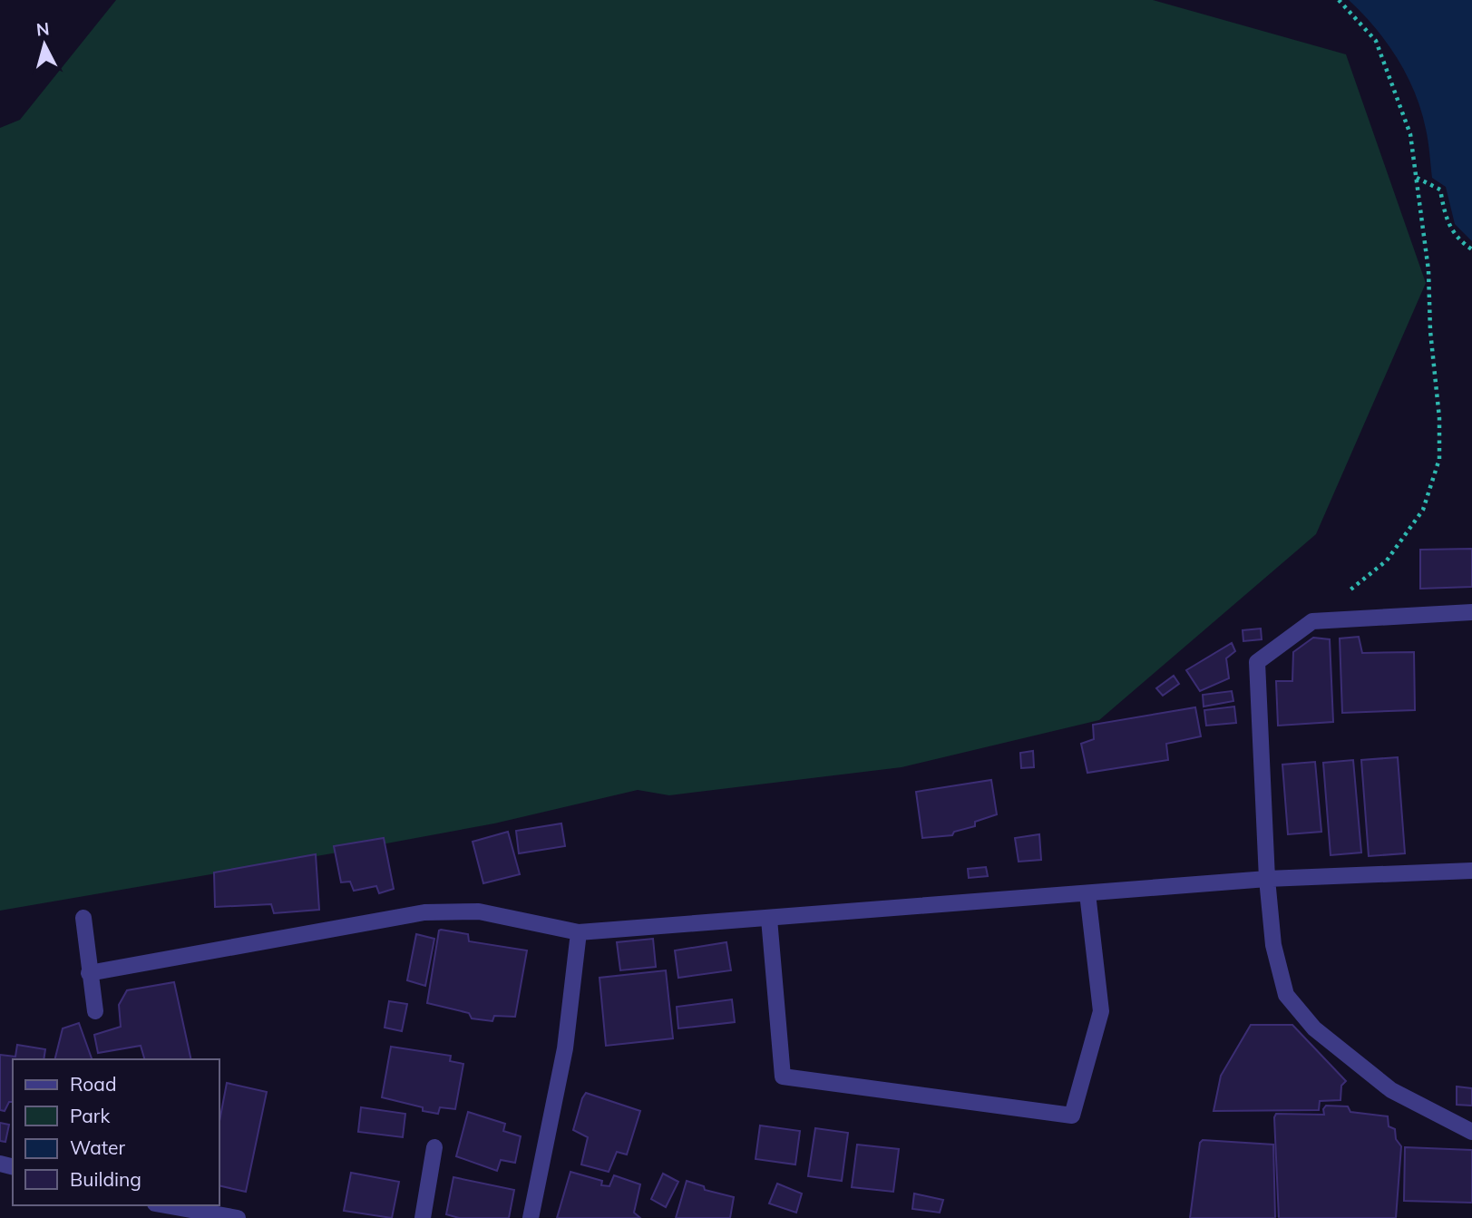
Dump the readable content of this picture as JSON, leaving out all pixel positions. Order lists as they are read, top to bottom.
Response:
{
  "legend": [
    "Road",
    "Park",
    "Water",
    "Building"
  ],
  "north": "top"
}
